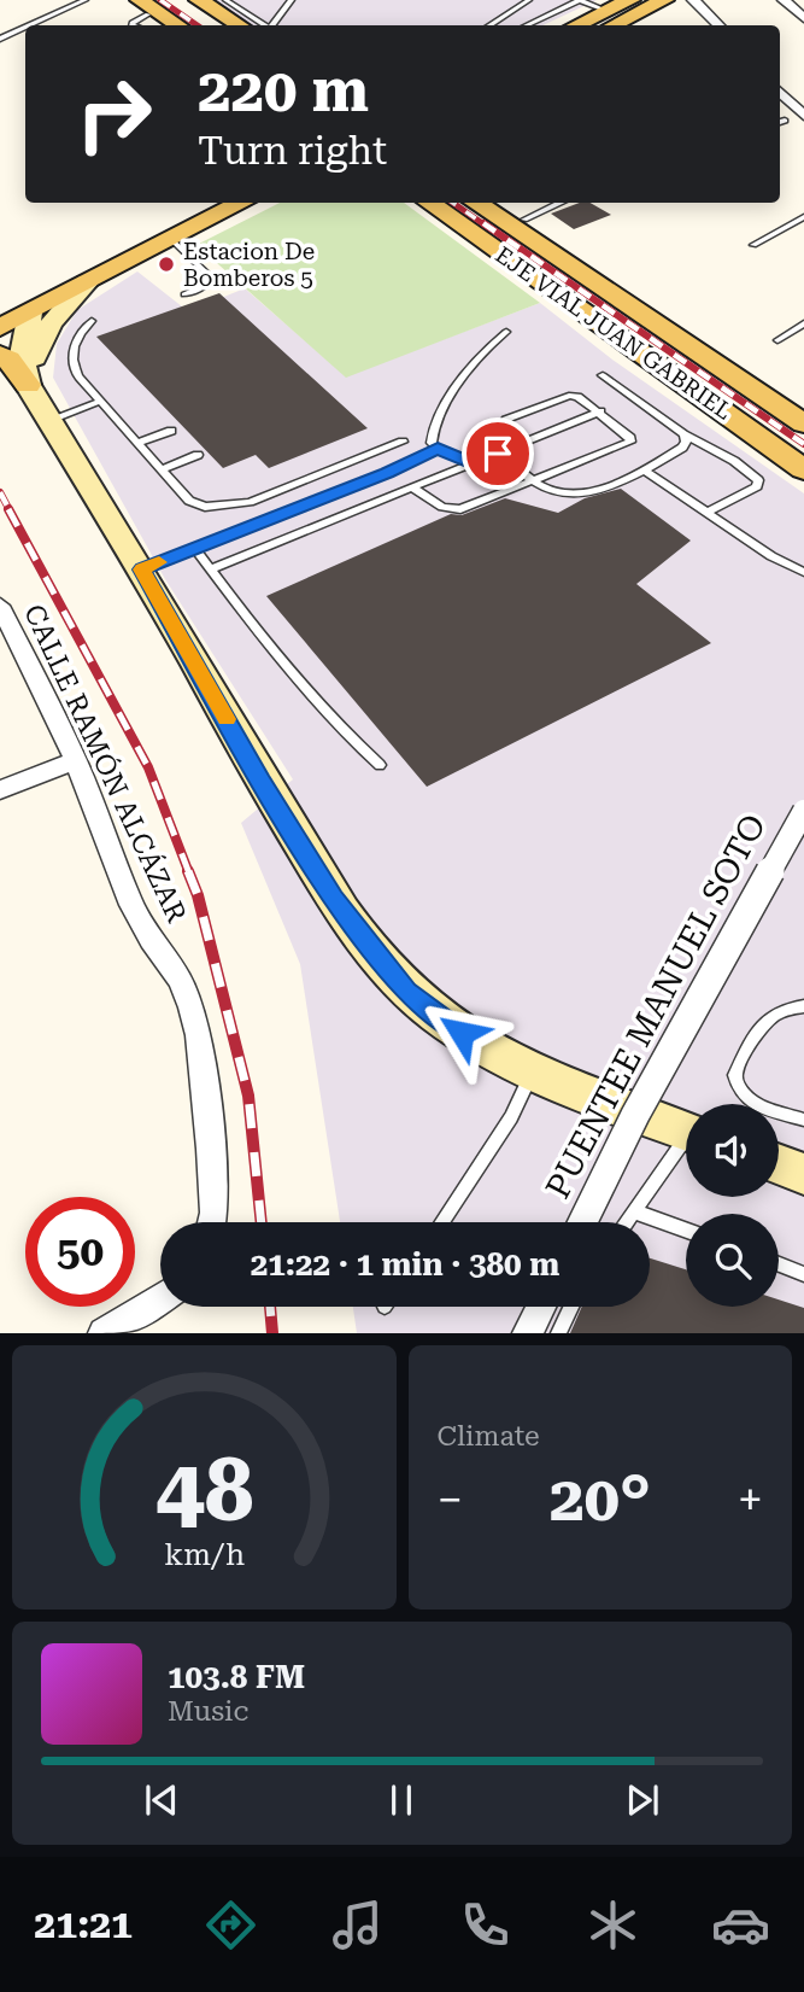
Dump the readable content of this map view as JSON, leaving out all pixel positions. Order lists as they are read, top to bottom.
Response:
{
  "streets": {
    "main road": ["EJE VIAL JUAN GABRIEL"],
    "street": ["CALLE RAMÓN ALCÁZAR", "PUENTEE MANUEL SOTO"]
  },
  "places": ["Estacion De Bomberos 5"],
  "page": {
    "turn": ["220 m", "Turn right"],
    "limit": "50",
    "trip": "21:22 · 1 min · 380 m",
    "tile": "Climate",
    "heat": ["−", "20°", "+"],
    "song": ["103.8 FM", "Music"],
    "tabs": "21:21",
    "gauge": ["48", "km/h"]
  }
}
